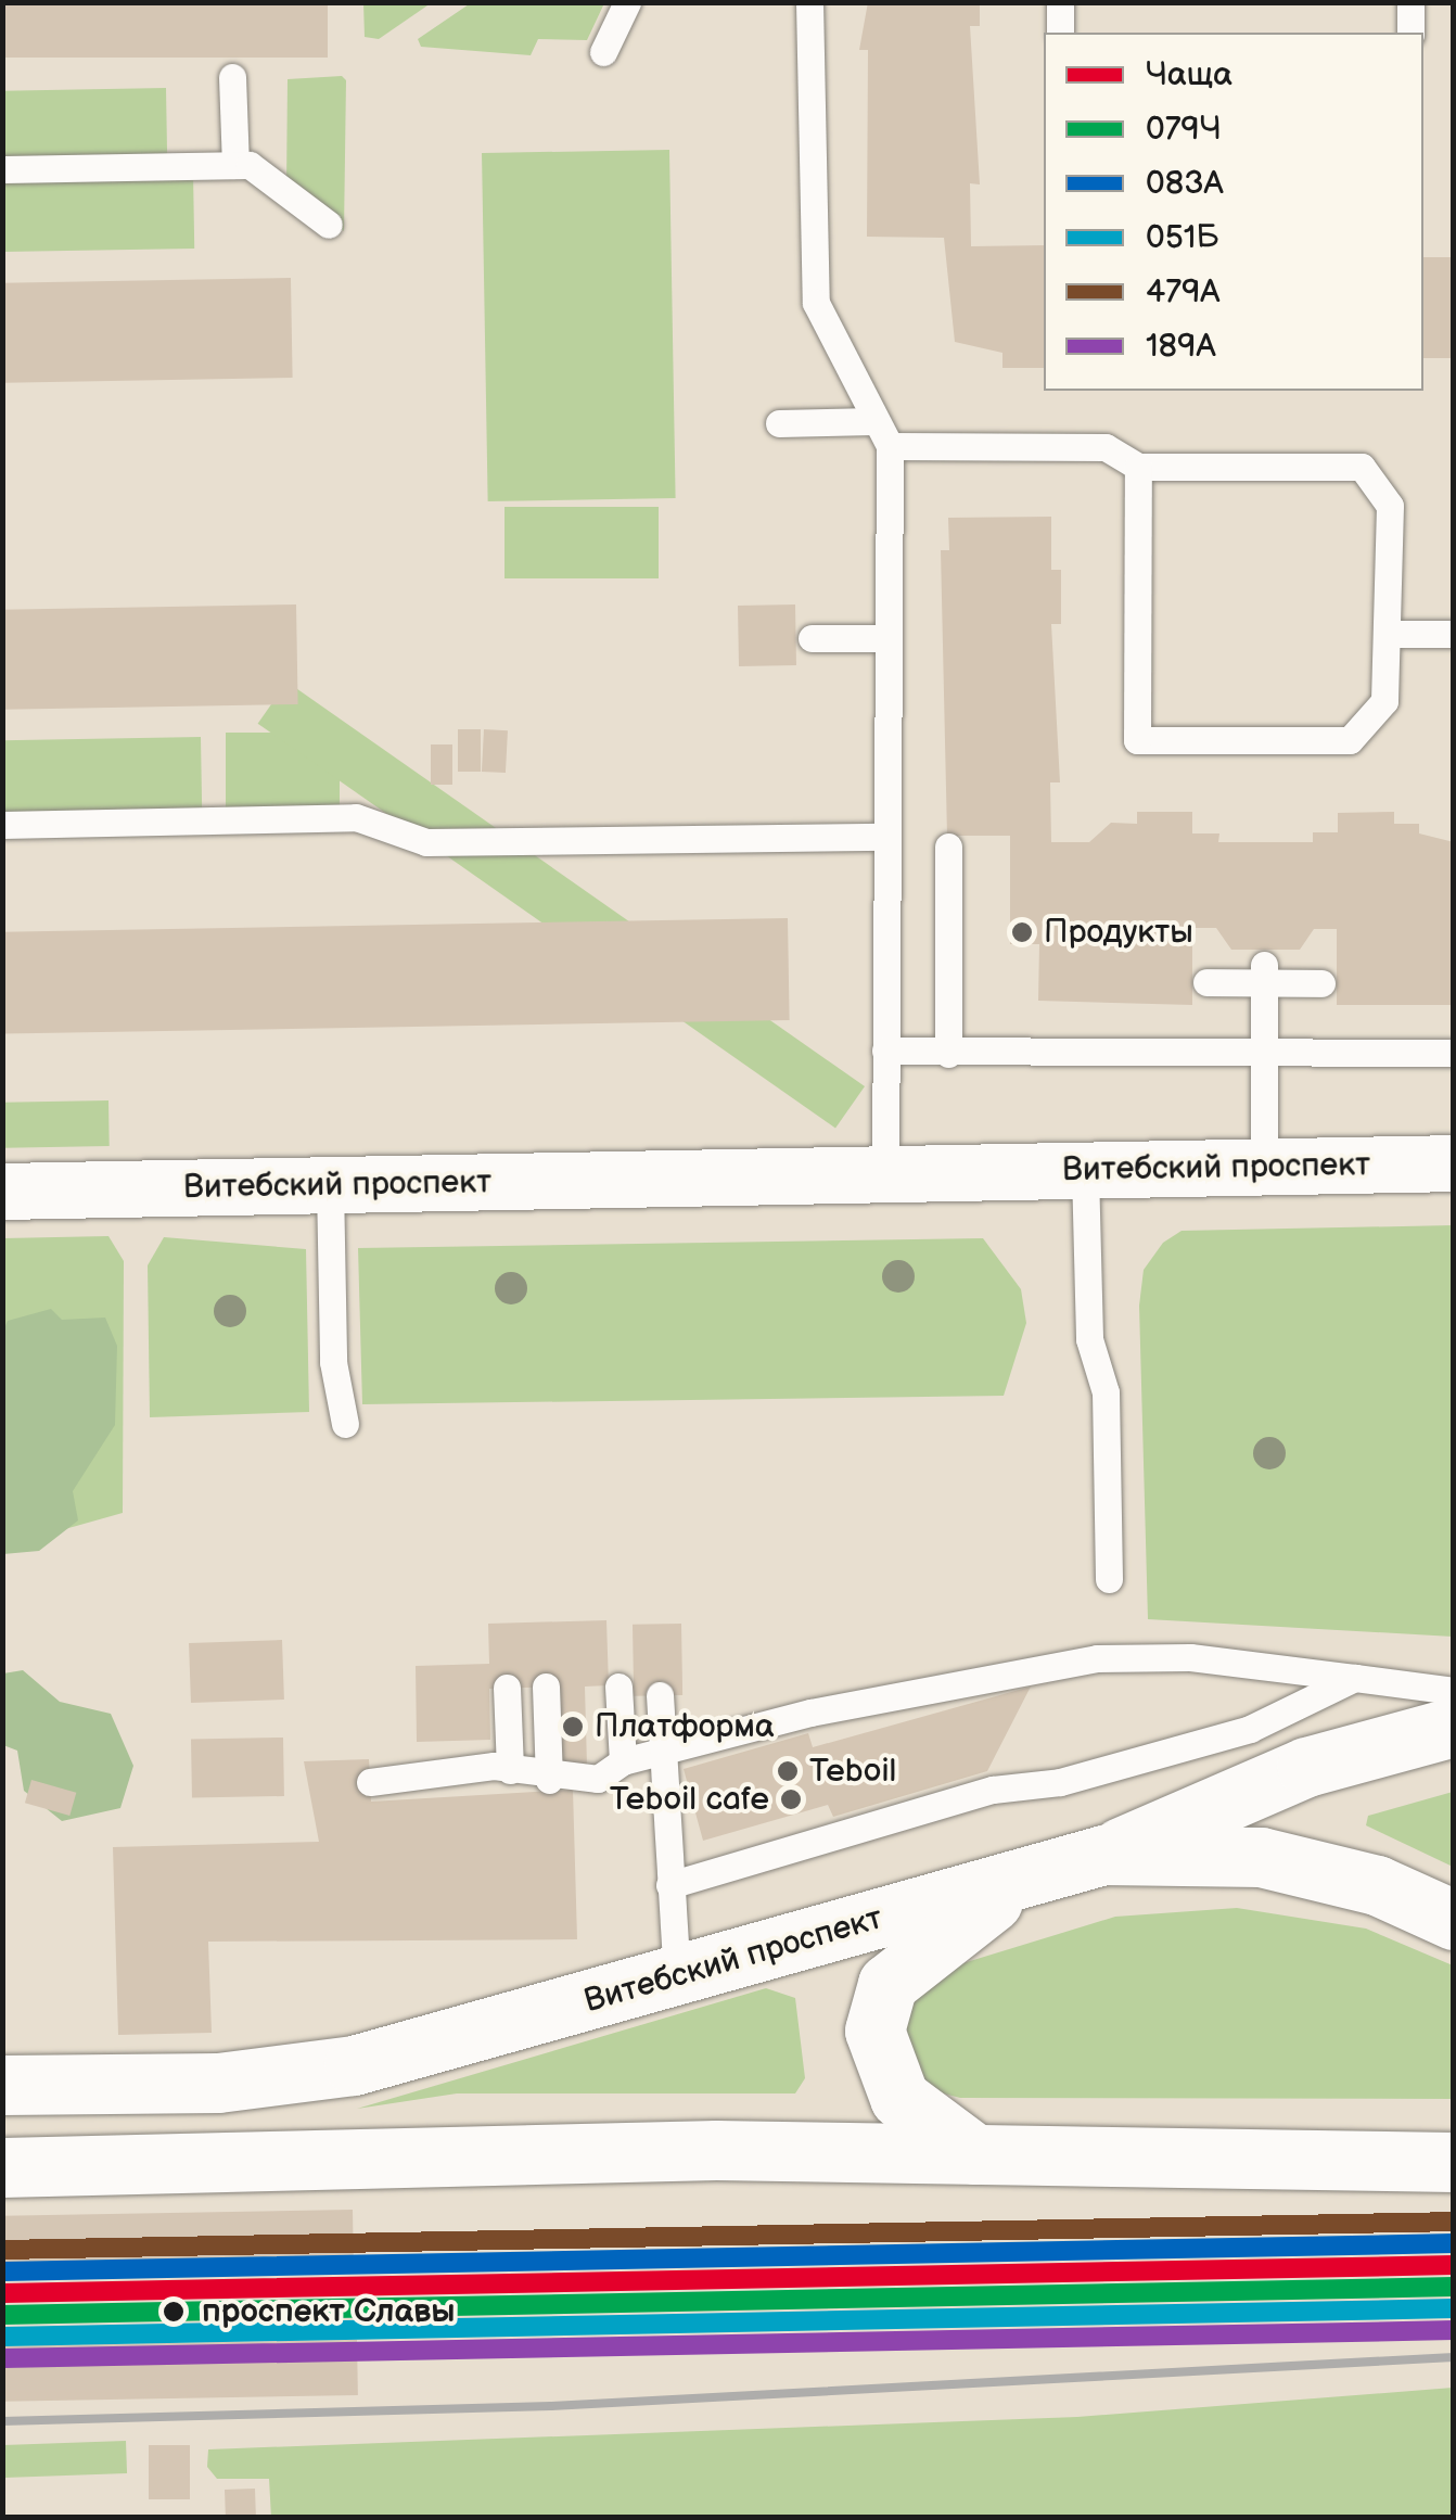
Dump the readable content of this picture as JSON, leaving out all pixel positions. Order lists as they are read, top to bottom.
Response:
{
  "streets": {
    "main road": ["Витебский проспект"]
  },
  "places": [
    "Продукты",
    "Платформа",
    "Teboil",
    "Teboil cafe",
    "проспект Славы"
  ],
  "lines": [
    "transit line 479А",
    "transit line 083А",
    "transit line Чаща",
    "transit line 079Ч",
    "transit line 051Б",
    "transit line 189А"
  ],
  "legend": [
    "Чаща",
    "079Ч",
    "083А",
    "051Б",
    "479А",
    "189А"
  ]
}
